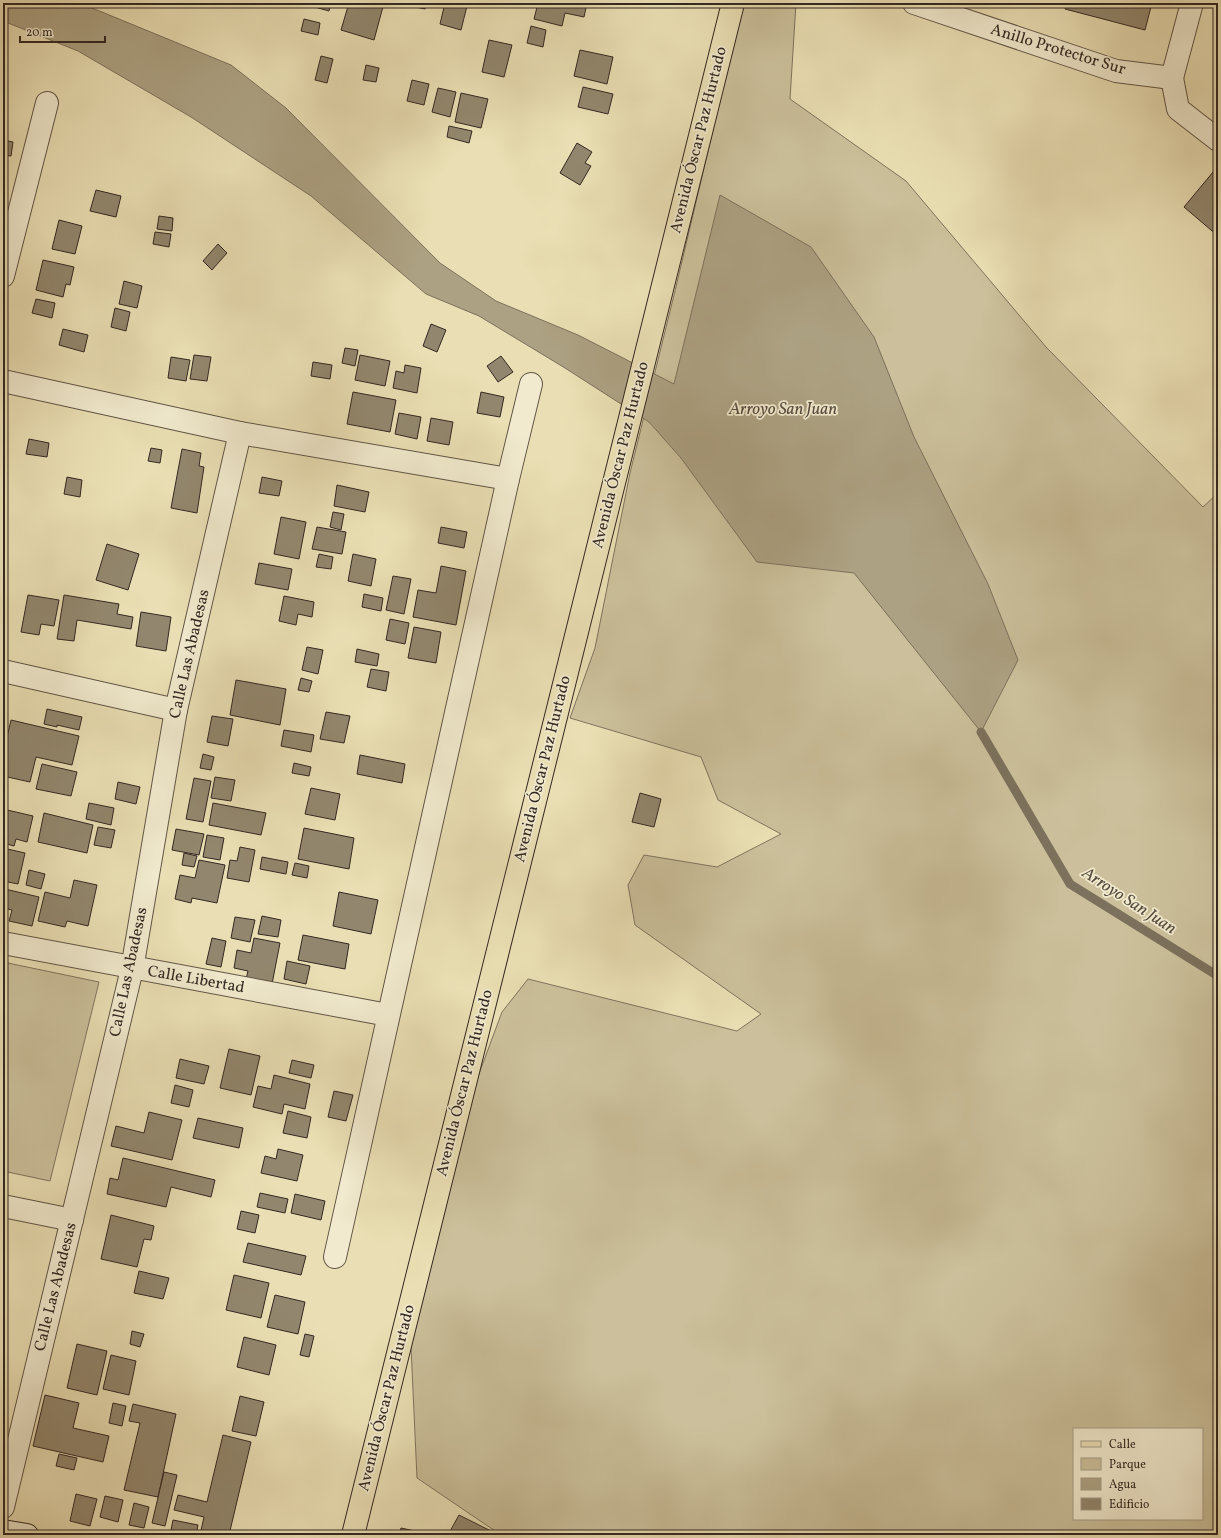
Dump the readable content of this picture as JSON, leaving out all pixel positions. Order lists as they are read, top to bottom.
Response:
{
  "streets": {
    "main road": ["Avenida Óscar Paz Hurtado"],
    "street": ["Anillo Protector Sur", "Calle Las Abadesas", "Calle Libertad"]
  },
  "crossings": [
    ["Calle Las Abadesas", "Calle Libertad"]
  ],
  "water": ["Arroyo San Juan"],
  "legend": [
    "Calle",
    "Parque",
    "Agua",
    "Edificio"
  ],
  "scale_bar": "20 m"
}
